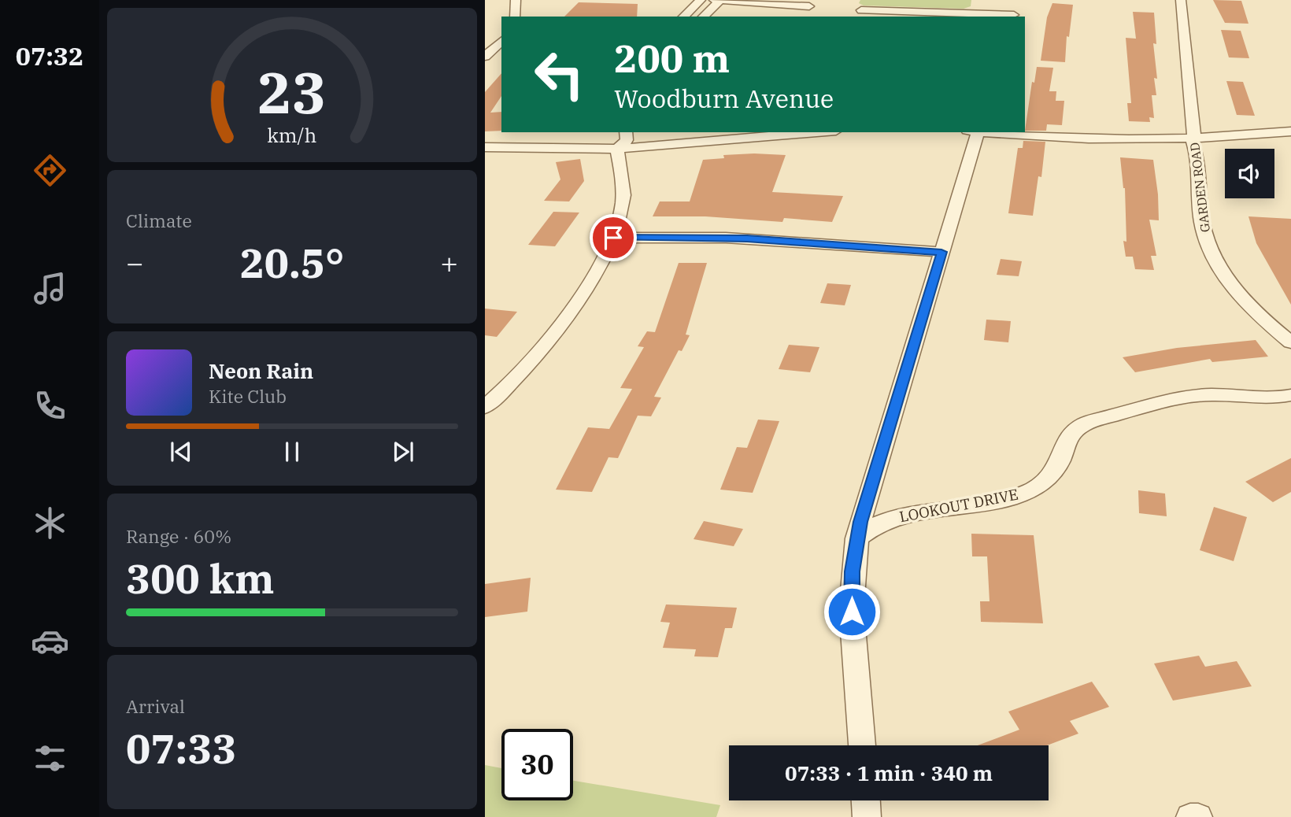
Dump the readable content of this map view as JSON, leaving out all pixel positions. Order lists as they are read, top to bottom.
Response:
{
  "streets": {
    "street": ["GARDEN ROAD", "LOOKOUT DRIVE"]
  },
  "page": {
    "tabs": "07:32",
    "turn": ["200 m", "Woodburn Avenue"],
    "tile": [
      "Climate",
      ["Range · 60%", "300 km"],
      ["Arrival", "07:33"]
    ],
    "heat": ["−", "20.5°", "+"],
    "song": ["Neon Rain", "Kite Club"],
    "limit": "30",
    "trip": "07:33 · 1 min · 340 m",
    "gauge": ["23", "km/h"]
  }
}
